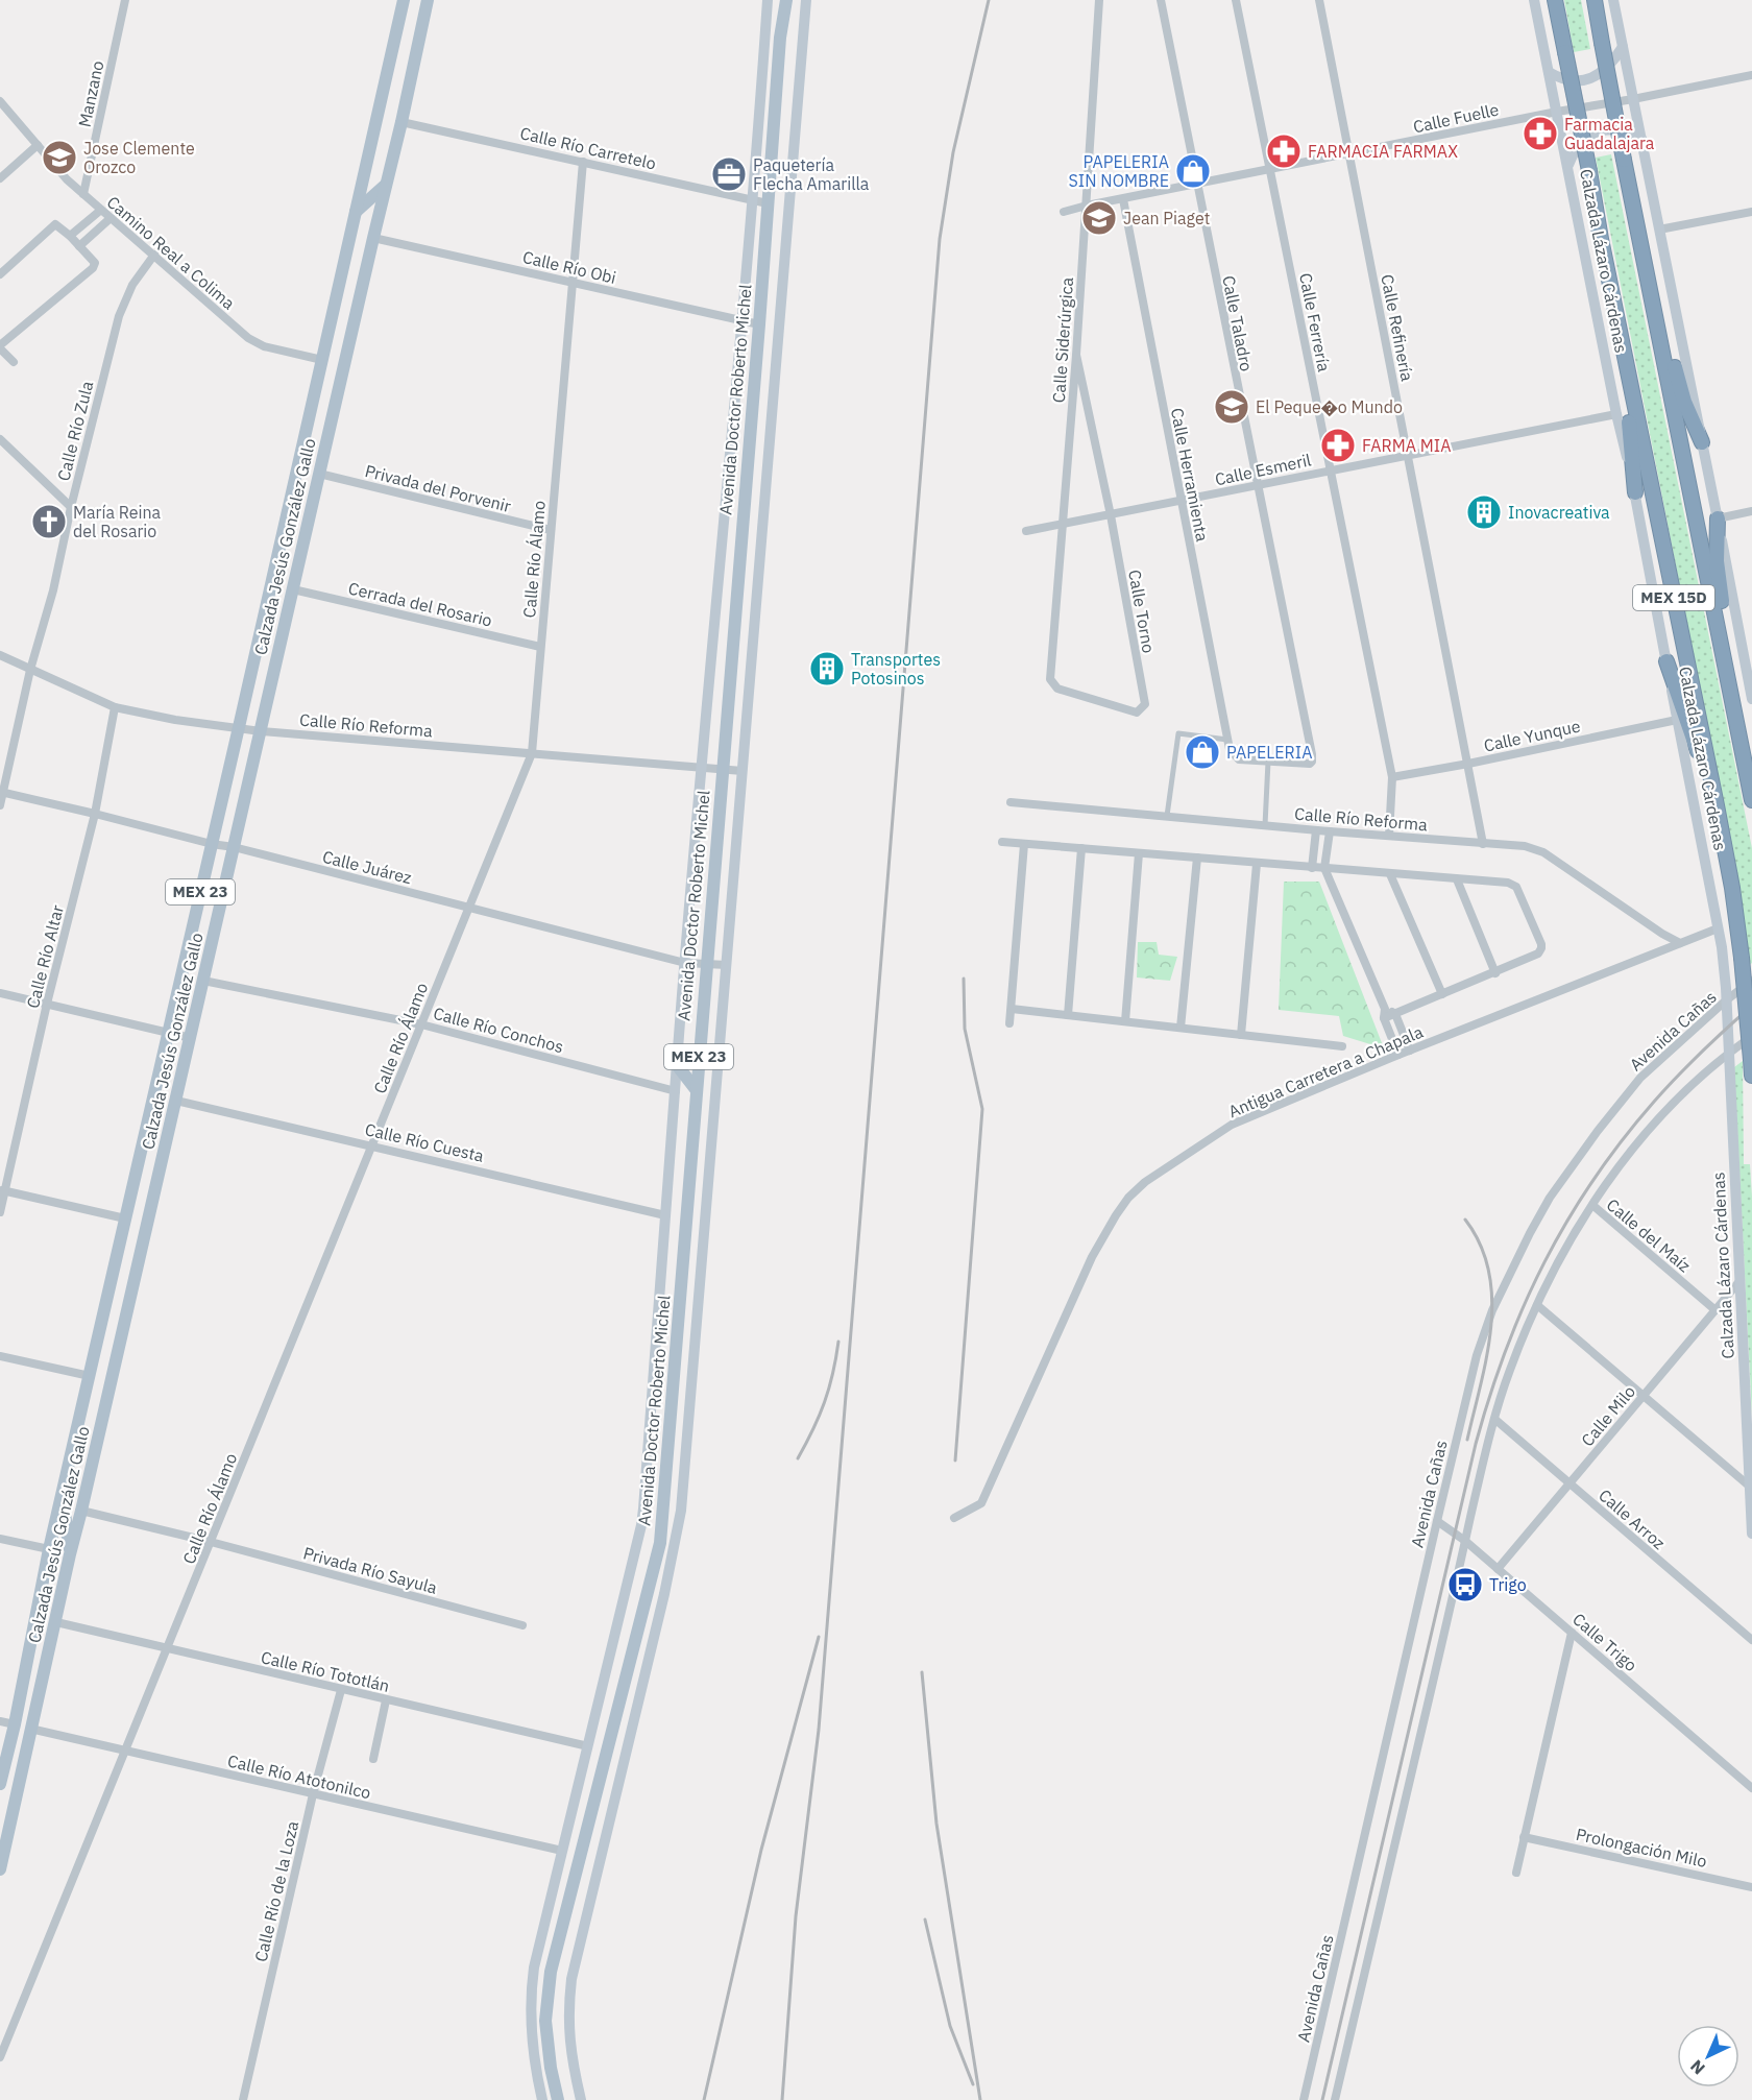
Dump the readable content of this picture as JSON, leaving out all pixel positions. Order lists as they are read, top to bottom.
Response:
{
  "streets": {
    "highway": ["Calzada Lázaro Cárdenas", "MEX 15D"],
    "main road": ["Avenida Doctor Roberto Michel", "Calzada Jesús González Gallo", "MEX 23"],
    "street": [
      "Manzano",
      "Calle Fuelle",
      "Calle Río Carretelo",
      "Camino Real a Colima",
      "Calle Río Obi",
      "Calle Ferrería",
      "Calle Taladro",
      "Calle Refinería",
      "Calle Siderúrgica",
      "Calle Río Zula",
      "Calle Esmeril",
      "Calle Herramienta",
      "Privada del Porvenir",
      "Calle Río Álamo",
      "Cerrada del Rosario",
      "Calle Torno",
      "Calle Río Reforma",
      "Calle Yunque",
      "Calle Juárez",
      "Calle Río Altar",
      "Calle Río Conchos",
      "Avenida Cañas",
      "Antigua Carretera a Chapala",
      "Calle Río Cuesta",
      "Calle del Maíz",
      "Calle Milo",
      "Calle Arroz",
      "Privada Río Sayula",
      "Calle Trigo",
      "Calle Río Tototlán",
      "Calle Río Atotonilco",
      "Prolongación Milo",
      "Calle Río de la Loza"
    ]
  },
  "crossings": [
    ["Manzano", "Camino Real a Colima"],
    ["Calle Fuelle", "Calzada Lázaro Cárdenas"],
    ["Calle Fuelle", "Calle Ferrería"],
    ["Calle Fuelle", "Calle Taladro"],
    ["Calle Fuelle", "Calle Refinería"],
    ["Calle Fuelle", "Calle Siderúrgica"],
    ["Calle Fuelle", "Calle Herramienta"],
    ["Calle Río Carretelo", "Avenida Doctor Roberto Michel"],
    ["Calle Río Carretelo", "Calzada Jesús González Gallo"],
    ["Calle Río Carretelo", "Calle Río Álamo"],
    ["Camino Real a Colima", "Calle Río Zula"],
    ["Camino Real a Colima", "Calzada Jesús González Gallo"],
    ["Calzada Lázaro Cárdenas", "Calle Esmeril"],
    ["Calzada Lázaro Cárdenas", "Calle Yunque"],
    ["Calzada Lázaro Cárdenas", "Avenida Cañas"],
    ["Calzada Lázaro Cárdenas", "Antigua Carretera a Chapala"],
    ["Calzada Lázaro Cárdenas", "Calle Milo"],
    ["Calle Río Obi", "Avenida Doctor Roberto Michel"],
    ["Calle Río Obi", "Calzada Jesús González Gallo"],
    ["Calle Río Obi", "Calle Río Álamo"],
    ["Calle Ferrería", "Calle Esmeril"],
    ["Calle Ferrería", "Calle Río Reforma"],
    ["Calle Ferrería", "Calle Yunque"],
    ["Calle Taladro", "Calle Esmeril"],
    ["Calle Taladro", "Calle Herramienta"],
    ["Calle Refinería", "Calle Esmeril"],
    ["Calle Refinería", "Calle Río Reforma"],
    ["Calle Refinería", "Calle Yunque"],
    ["Calle Siderúrgica", "Calle Esmeril"],
    ["Calle Siderúrgica", "Calle Torno"],
    ["Avenida Doctor Roberto Michel", "Calle Río Reforma"],
    ["Avenida Doctor Roberto Michel", "Calle Juárez"],
    ["Avenida Doctor Roberto Michel", "Calle Río Conchos"],
    ["Avenida Doctor Roberto Michel", "Calle Río Cuesta"],
    ["Avenida Doctor Roberto Michel", "Calle Río Tototlán"],
    ["Avenida Doctor Roberto Michel", "Calle Río Atotonilco"],
    ["Calle Río Zula", "Calle Río Reforma"],
    ["Calle Río Zula", "Calle Juárez"],
    ["Calle Esmeril", "Calle Herramienta"],
    ["Calle Esmeril", "Calle Torno"],
    ["Privada del Porvenir", "Calzada Jesús González Gallo"],
    ["Privada del Porvenir", "Calle Río Álamo"],
    ["Calzada Jesús González Gallo", "Cerrada del Rosario"],
    ["Calzada Jesús González Gallo", "Calle Río Reforma"],
    ["Calzada Jesús González Gallo", "Calle Juárez"],
    ["Calzada Jesús González Gallo", "Calle Río Conchos"],
    ["Calzada Jesús González Gallo", "Calle Río Cuesta"],
    ["Calzada Jesús González Gallo", "Privada Río Sayula"],
    ["Calzada Jesús González Gallo", "Calle Río Tototlán"],
    ["Calzada Jesús González Gallo", "Calle Río Atotonilco"],
    ["Calle Río Álamo", "Cerrada del Rosario"],
    ["Calle Río Álamo", "Calle Río Reforma"],
    ["Calle Río Álamo", "Calle Juárez"],
    ["Calle Río Álamo", "Calle Río Conchos"],
    ["Calle Río Álamo", "Calle Río Cuesta"],
    ["Calle Río Álamo", "Privada Río Sayula"],
    ["Calle Río Álamo", "Calle Río Tototlán"],
    ["Calle Río Álamo", "Calle Río Atotonilco"],
    ["Calle Río Reforma", "Calle Río Altar"],
    ["Calle Río Reforma", "Antigua Carretera a Chapala"],
    ["Calle Juárez", "Calle Río Altar"],
    ["Avenida Cañas", "Calle Trigo"],
    ["Calle del Maíz", "Calle Milo"],
    ["Calle Milo", "Calle Arroz"],
    ["Calle Milo", "Calle Trigo"],
    ["Calle Río Tototlán", "Calle Río de la Loza"],
    ["Calle Río Atotonilco", "Calle Río de la Loza"]
  ],
  "places": {
    "pharmacy": ["Farmacia Guadalajara", "FARMACIA FARMAX", "FARMA MIA"],
    "school or university": ["Jose Clemente Orozco", "Jean Piaget", "El Peque�o Mundo"],
    "shop": ["PAPELERIA SIN NOMBRE", "PAPELERIA"],
    "office": ["Paquetería Flecha Amarilla"],
    "building": ["Inovacreativa", "Transportes Potosinos"],
    "church": ["María Reina del Rosario"],
    "bus stop": ["Trigo"]
  },
  "north": "bottom left"
}
